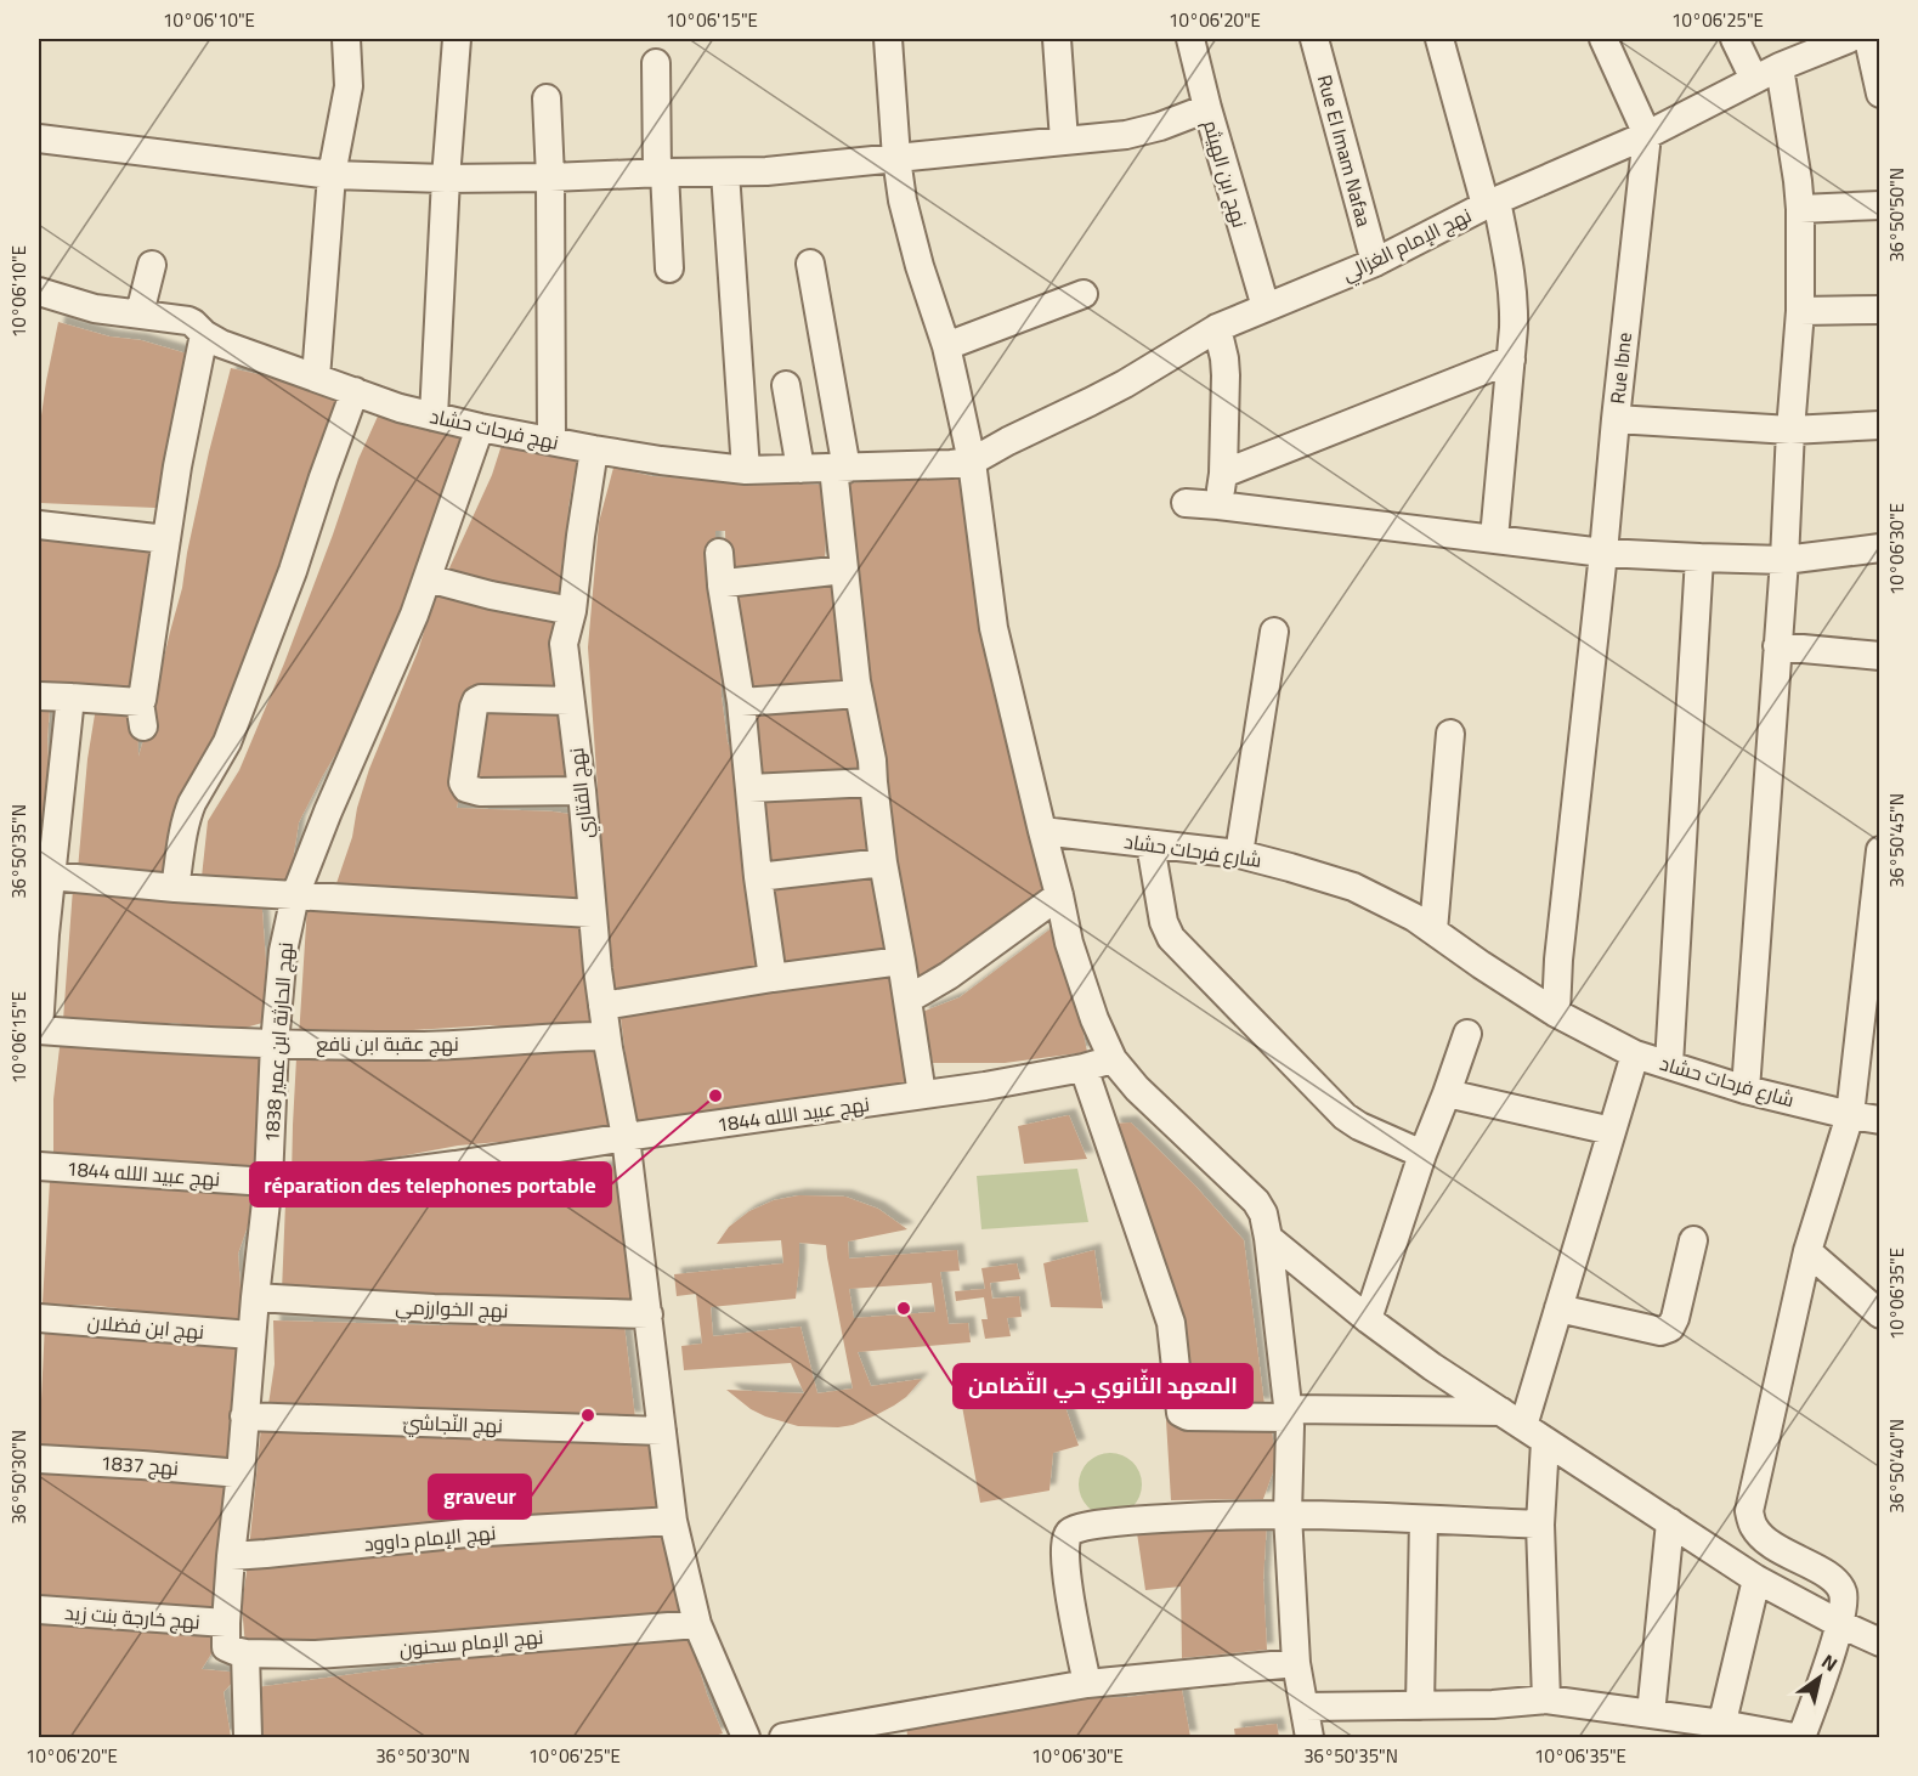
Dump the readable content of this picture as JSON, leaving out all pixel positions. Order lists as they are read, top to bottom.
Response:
{
  "streets": {
    "street": [
      "Rue El Imam Nafaa",
      "نهج ابن الهيثم",
      "نهج الإمام الغزالي",
      "Rue Ibne",
      "نهج فرحات حشاد",
      "نهج القتاري",
      "شارع فرحات حشاد",
      "نهج الحارثة ابن عمير 1838",
      "نهج عقبة ابن نافع",
      "نهج عبيد اللله 1844",
      "نهج الخوارزمي",
      "نهج ابن فضلان",
      "نهج النّجاشيّ",
      "نهج 1837",
      "نهج الإمام داوود",
      "نهج خارجة بنت زيد",
      "نهج الإمام سحنون"
    ]
  },
  "crossings": [
    ["Rue El Imam Nafaa", "نهج الإمام الغزالي"],
    ["نهج ابن الهيثم", "نهج الإمام الغزالي"],
    ["نهج الإمام الغزالي", "Rue Ibne"],
    ["نهج الإمام الغزالي", "نهج فرحات حشاد"],
    ["Rue Ibne", "شارع فرحات حشاد"],
    ["نهج فرحات حشاد", "نهج القتاري"],
    ["نهج فرحات حشاد", "نهج الحارثة ابن عمير 1838"],
    ["نهج القتاري", "نهج عقبة ابن نافع"],
    ["نهج القتاري", "نهج عبيد اللله 1844"],
    ["نهج القتاري", "نهج الخوارزمي"],
    ["نهج القتاري", "نهج النّجاشيّ"],
    ["نهج القتاري", "نهج الإمام داوود"],
    ["نهج القتاري", "نهج الإمام سحنون"],
    ["نهج الحارثة ابن عمير 1838", "نهج عقبة ابن نافع"],
    ["نهج الحارثة ابن عمير 1838", "نهج عبيد اللله 1844"],
    ["نهج الحارثة ابن عمير 1838", "نهج الخوارزمي"],
    ["نهج الحارثة ابن عمير 1838", "نهج ابن فضلان"],
    ["نهج الحارثة ابن عمير 1838", "نهج النّجاشيّ"],
    ["نهج الحارثة ابن عمير 1838", "نهج 1837"],
    ["نهج الحارثة ابن عمير 1838", "نهج الإمام داوود"],
    ["نهج الحارثة ابن عمير 1838", "نهج خارجة بنت زيد"],
    ["نهج الحارثة ابن عمير 1838", "نهج الإمام سحنون"],
    ["نهج خارجة بنت زيد", "نهج الإمام سحنون"]
  ],
  "places": ["réparation des telephones portable", "المعهد الثّانوي حي التّضامن", "graveur"],
  "north": "top right",
  "coordinates": [
    "10°06'10\"E",
    "10°06'15\"E",
    "10°06'20\"E",
    "10°06'25\"E",
    "36°50'50\"N",
    "10°06'30\"E",
    "36°50'45\"N",
    "36°50'35\"N",
    "10°06'35\"E",
    "36°50'40\"N",
    "36°50'30\"N"
  ]
}
